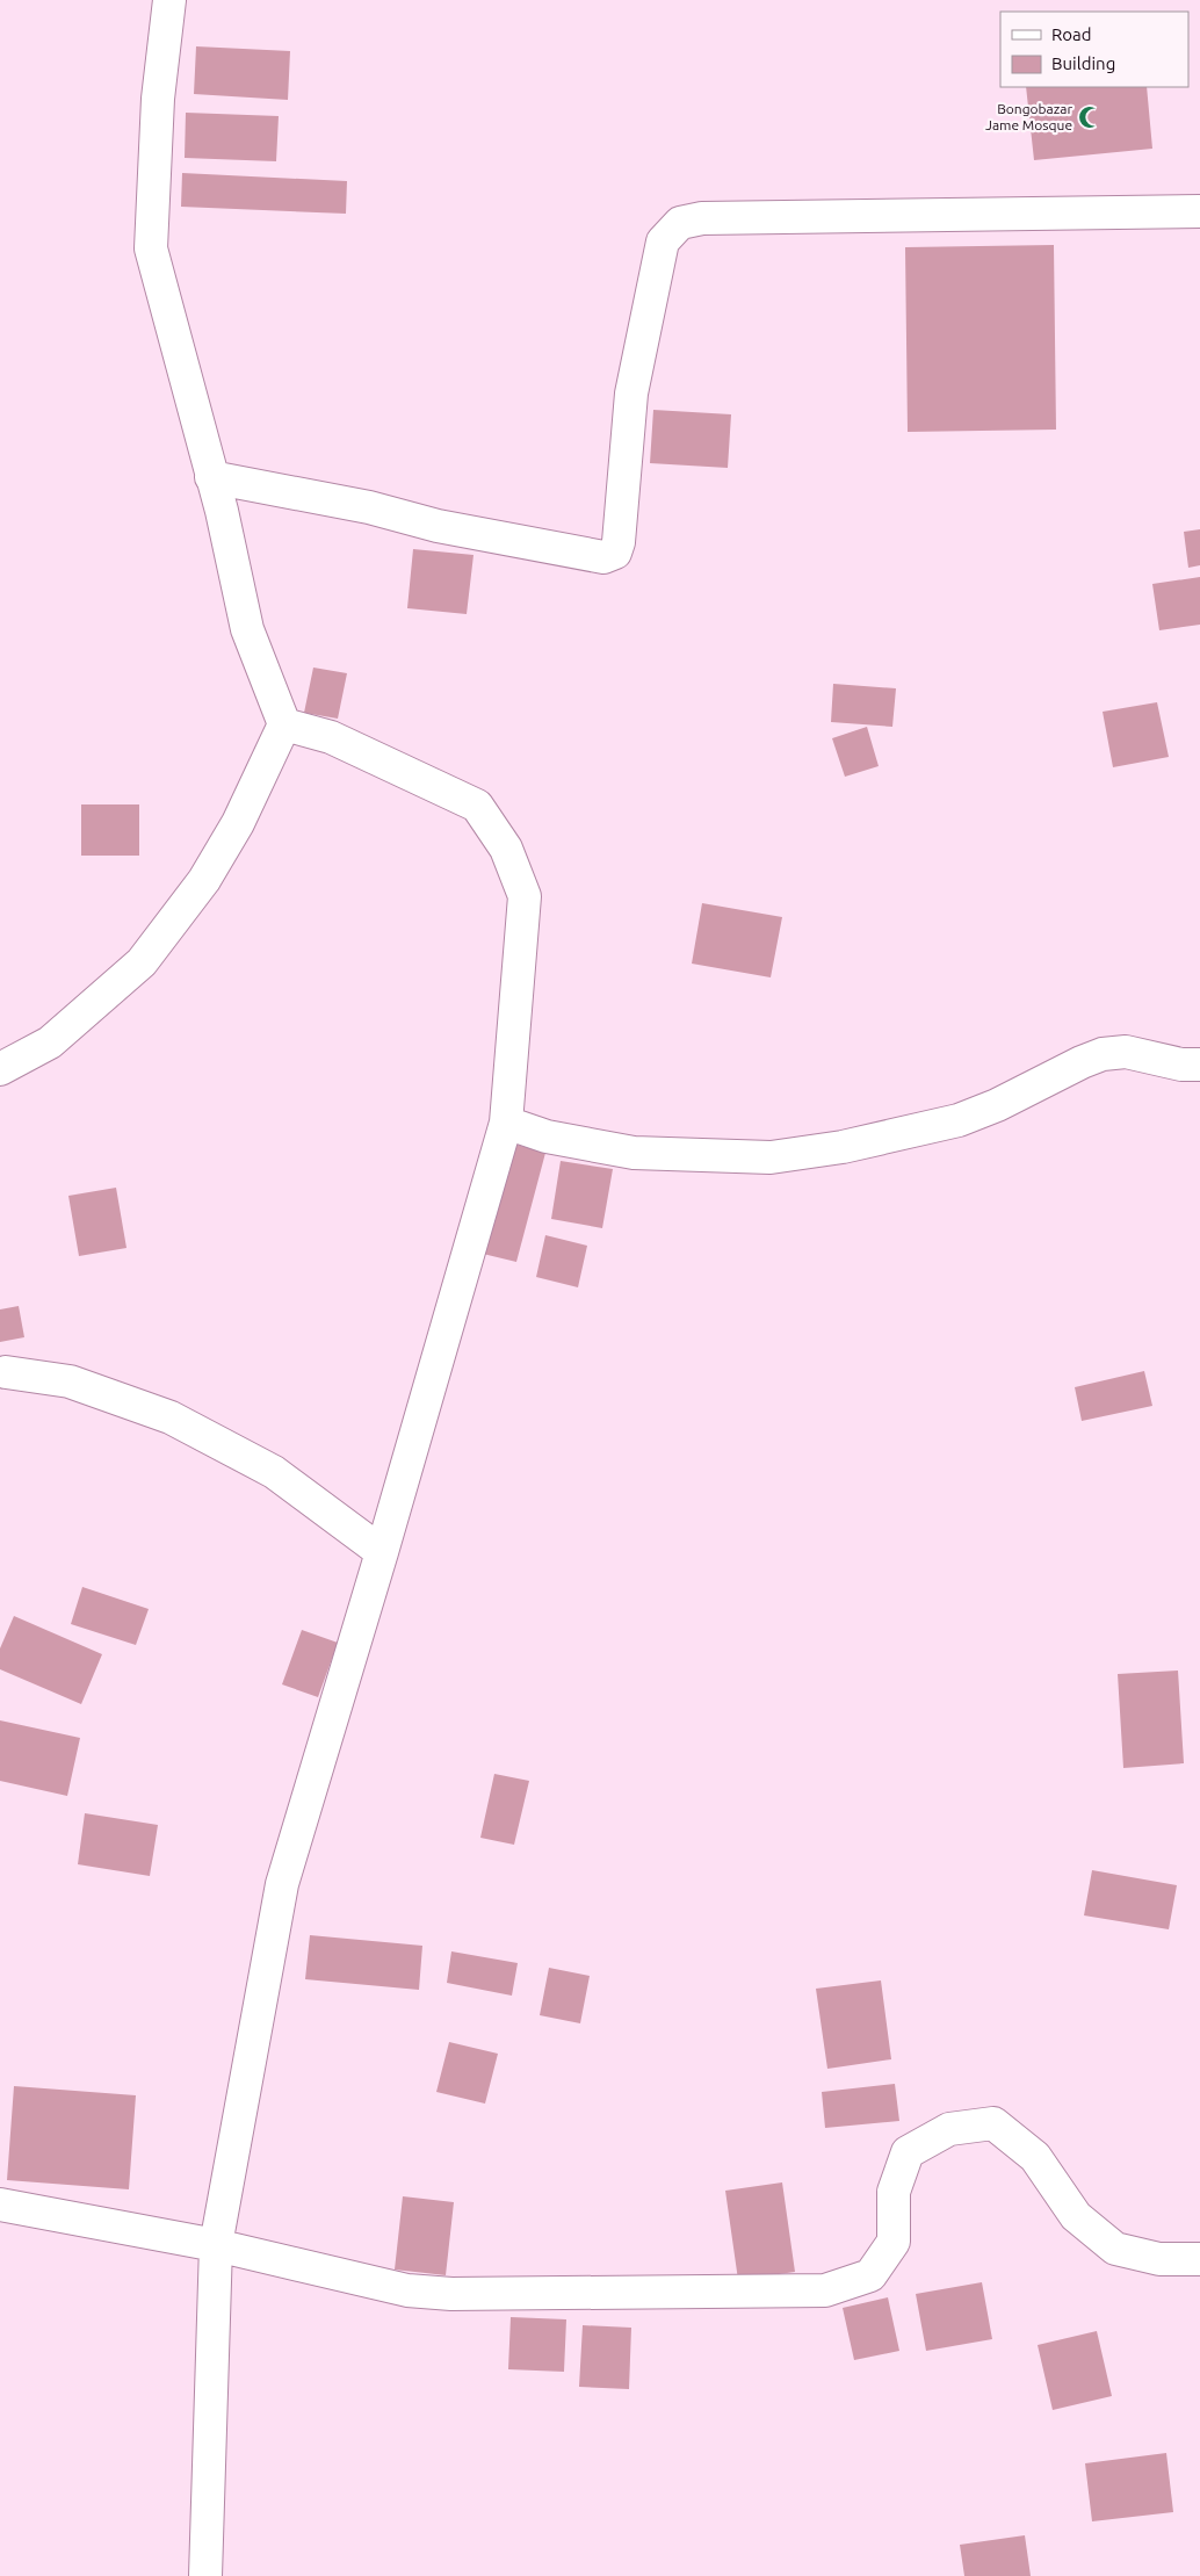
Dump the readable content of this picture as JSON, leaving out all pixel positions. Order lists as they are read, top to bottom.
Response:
{
  "places": {
    "mosque": ["Bongobazar Jame Mosque"]
  },
  "legend": ["Road", "Building"]
}
